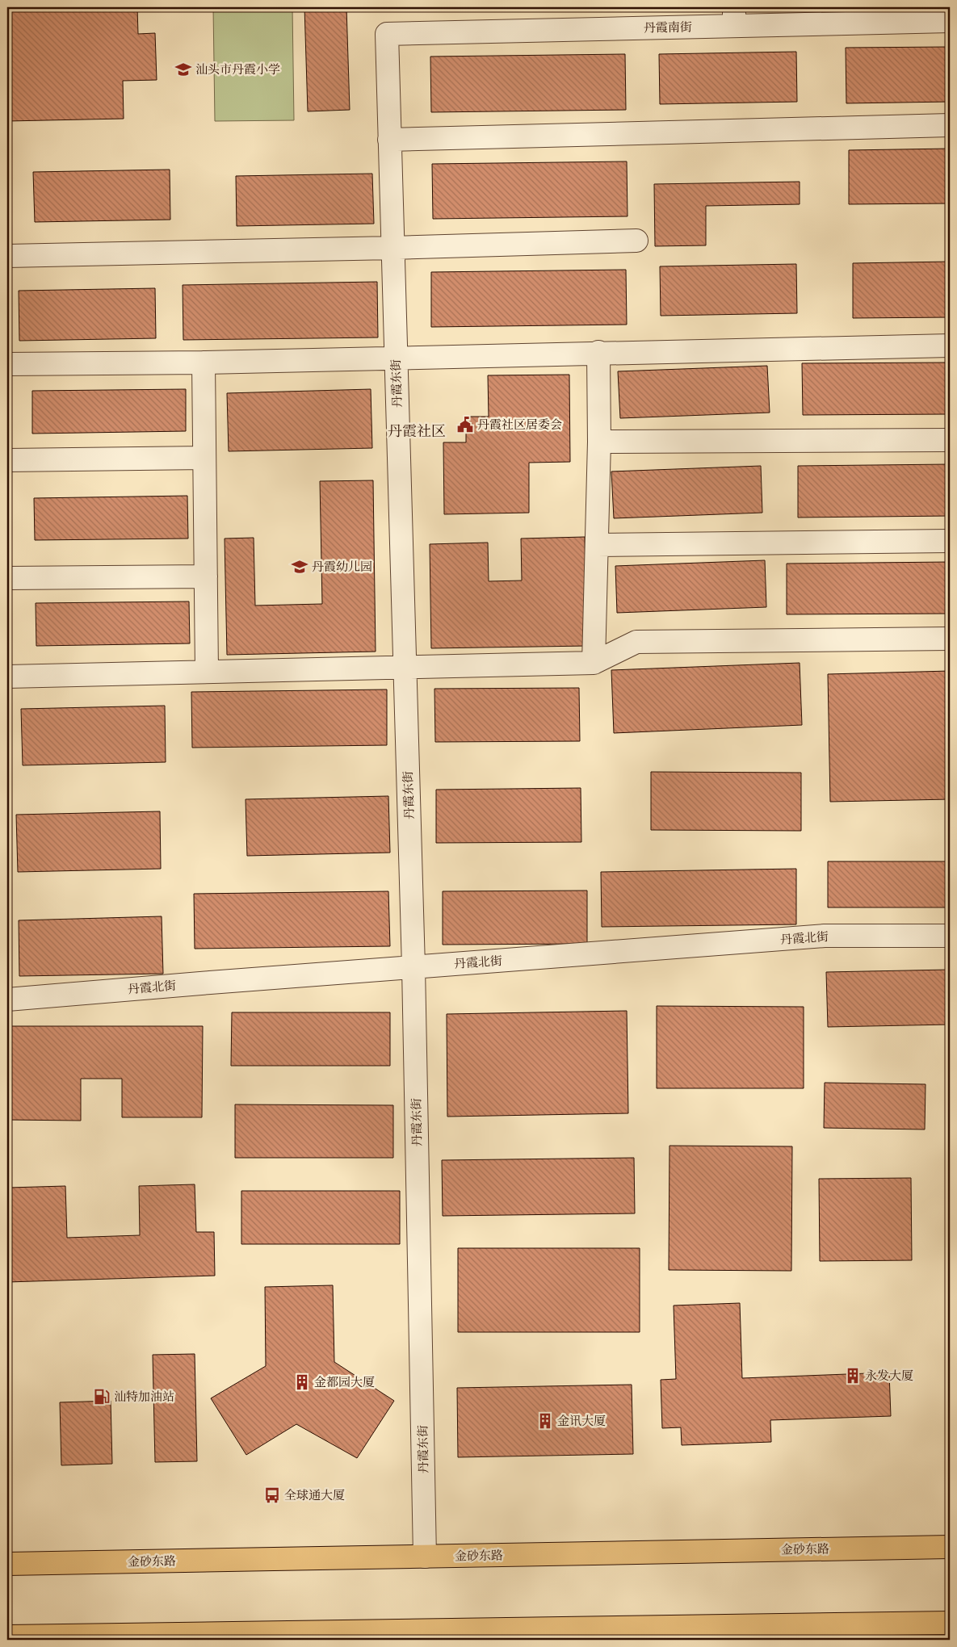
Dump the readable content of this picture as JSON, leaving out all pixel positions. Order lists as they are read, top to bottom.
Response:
{
  "streets": {
    "main road": ["金砂东路"],
    "street": ["丹霞南街", "丹霞东街", "丹霞北街"]
  },
  "crossings": [
    ["丹霞南街", "丹霞东街"],
    ["丹霞东街", "丹霞北街"],
    ["丹霞东街", "金砂东路"]
  ],
  "districts": ["丹霞社区"],
  "places": {
    "school or university": ["汕头市丹霞小学", "丹霞幼儿园"],
    "public building": ["丹霞社区居委会"],
    "building": ["永发大厦", "金都园大厦", "金讯大厦"],
    "fuel station": ["汕特加油站"],
    "bus stop": ["全球通大厦"]
  }
}
